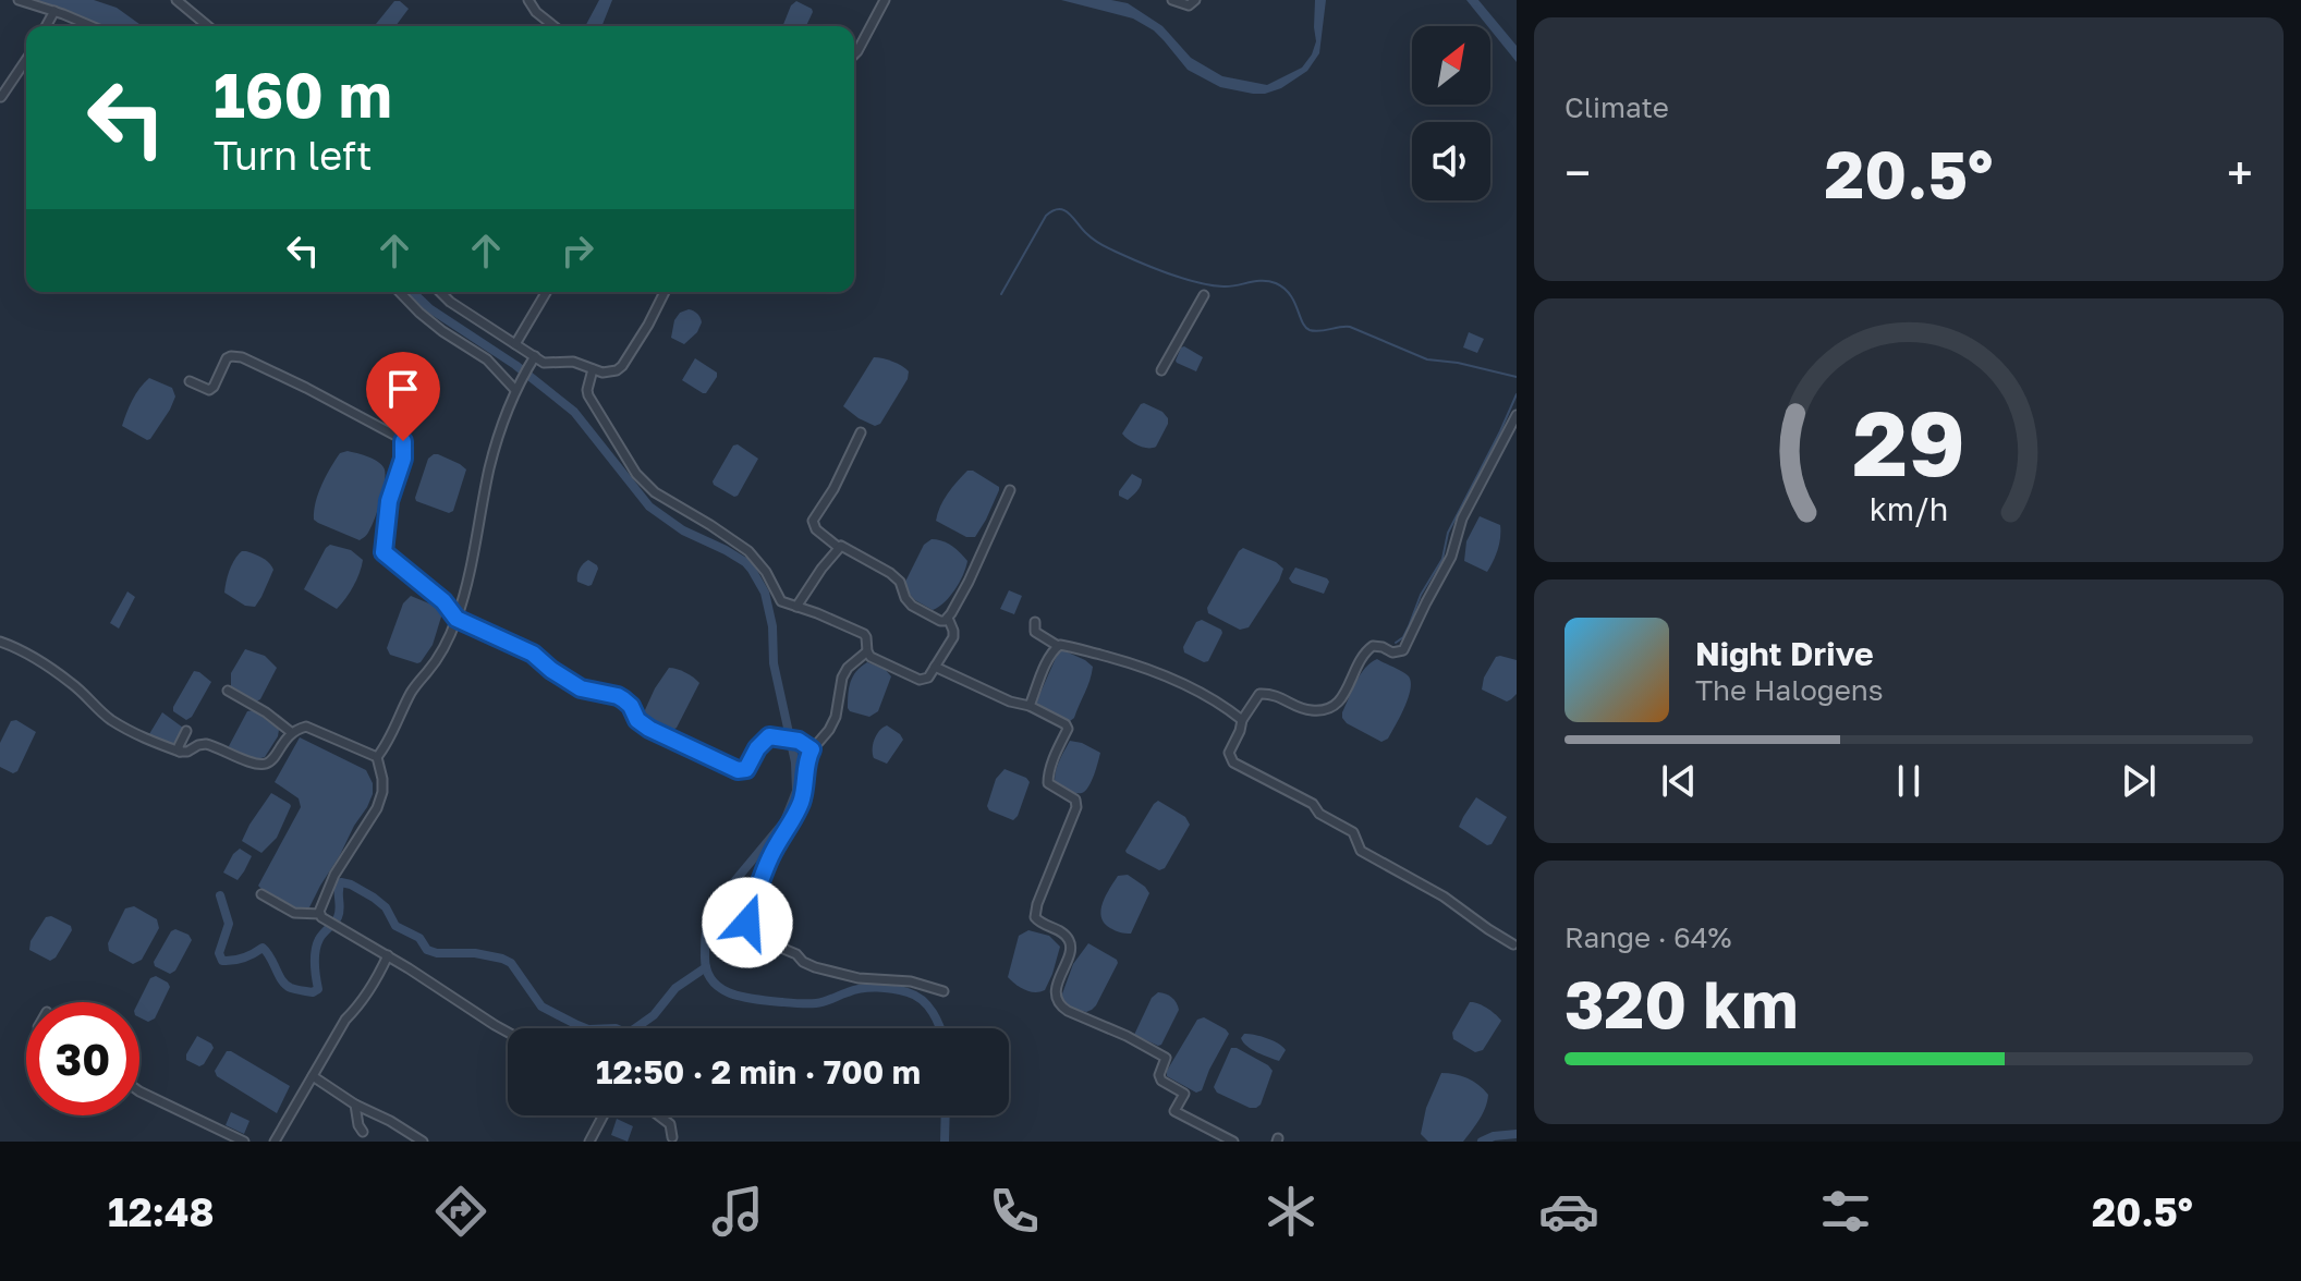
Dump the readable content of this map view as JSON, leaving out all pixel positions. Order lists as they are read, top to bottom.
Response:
{
  "north": "top right",
  "page": {
    "tile": [
      "Climate",
      ["Range · 64%", "320 km"]
    ],
    "turn": ["160 m", "Turn left"],
    "heat": ["−", "20.5°", "+"],
    "song": ["Night Drive", "The Halogens"],
    "limit": "30",
    "trip": "12:50 · 2 min · 700 m",
    "tabs": ["12:48", "20.5°"],
    "gauge": ["29", "km/h"]
  }
}
